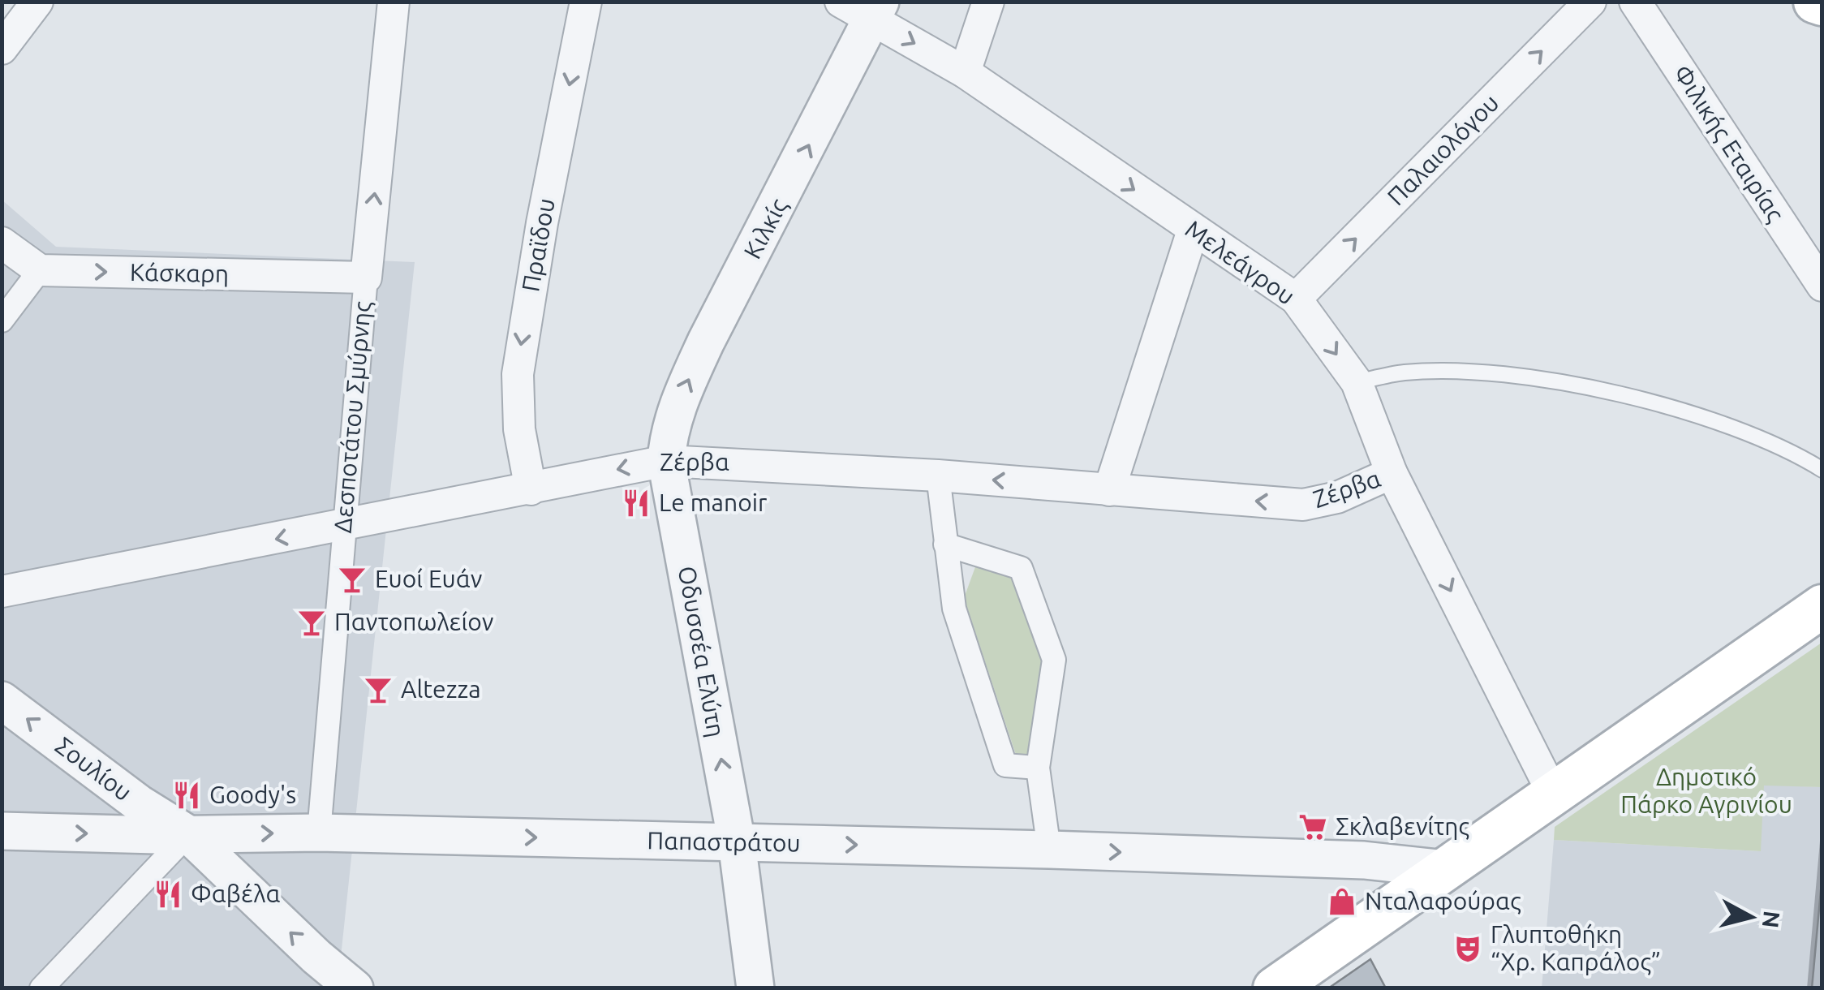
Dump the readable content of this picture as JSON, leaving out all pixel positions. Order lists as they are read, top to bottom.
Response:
{
  "streets": {
    "street": [
      "Φιλικής Εταιρίας",
      "Παλαιολόγου",
      "Κιλκίς",
      "Πραϊδου",
      "Μελεάγρου",
      "Κάσκαρη",
      "Δεσποτάτου Σμύρνης",
      "Ζέρβα",
      "Οδυσσέα Ελύτη",
      "Σουλίου",
      "Παπαστράτου"
    ]
  },
  "crossings": [
    ["Παλαιολόγου", "Μελεάγρου"],
    ["Κιλκίς", "Μελεάγρου"],
    ["Κιλκίς", "Ζέρβα"],
    ["Κιλκίς", "Οδυσσέα Ελύτη"],
    ["Πραϊδου", "Ζέρβα"],
    ["Μελεάγρου", "Ζέρβα"],
    ["Κάσκαρη", "Δεσποτάτου Σμύρνης"],
    ["Δεσποτάτου Σμύρνης", "Ζέρβα"],
    ["Δεσποτάτου Σμύρνης", "Παπαστράτου"],
    ["Ζέρβα", "Οδυσσέα Ελύτη"],
    ["Οδυσσέα Ελύτη", "Παπαστράτου"],
    ["Σουλίου", "Παπαστράτου"]
  ],
  "one_way": [
    "Παλαιολόγου",
    "Κιλκίς",
    "Πραϊδου",
    "Μελεάγρου",
    "Κάσκαρη",
    "Ζέρβα",
    "Σουλίου",
    "Παπαστράτου"
  ],
  "parks": ["Δημοτικό Πάρκο Αγρινίου"],
  "places": {
    "restaurant": ["Le manoir", "Goody's", "Φαβέλα"],
    "bar": ["Ευοί Ευάν", "Παντοπωλείον", "Altezza"],
    "supermarket": ["Σκλαβενίτης"],
    "shop": ["Νταλαφούρας"],
    "theatre": ["Γλυπτοθήκη “Χρ. Καπράλος”"]
  },
  "north": "right"
}
